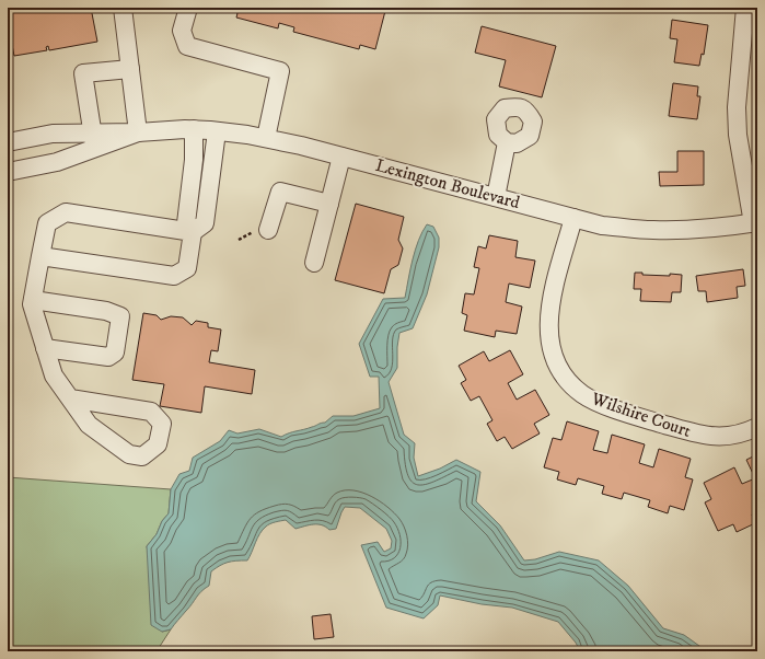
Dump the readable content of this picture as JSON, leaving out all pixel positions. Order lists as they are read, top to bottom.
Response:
{
  "streets": {
    "street": ["Lexington Boulevard", "Wilshire Court"]
  },
  "crossings": [
    ["Lexington Boulevard", "Wilshire Court"]
  ]
}
